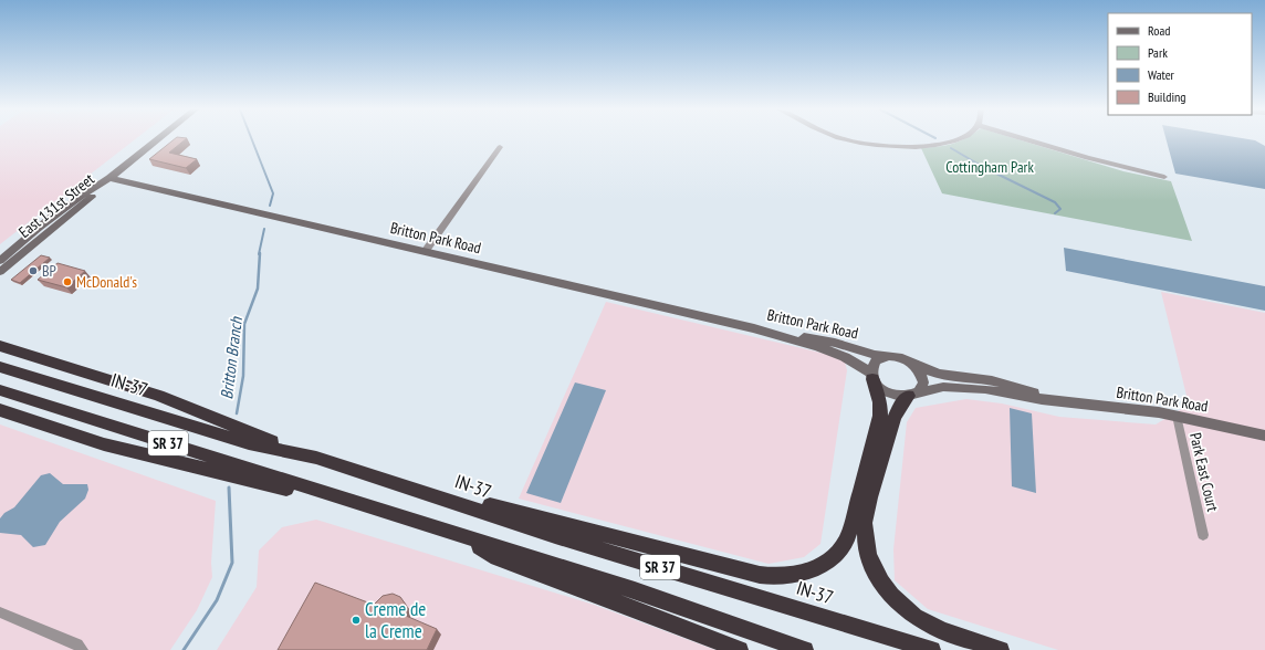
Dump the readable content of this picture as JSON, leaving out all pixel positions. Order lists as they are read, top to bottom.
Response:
{
  "streets": {
    "highway": ["IN-37", "SR 37"],
    "street": ["East 131st Street", "Britton Park Road", "Park East Court"]
  },
  "crossings": [
    ["East 131st Street", "Britton Park Road"],
    ["Britton Park Road", "Park East Court"]
  ],
  "water": ["Britton Branch"],
  "parks": ["Cottingham Park"],
  "places": ["BP", "McDonald's", "Creme de la Creme"],
  "legend": [
    "Road",
    "Park",
    "Water",
    "Building"
  ]
}
